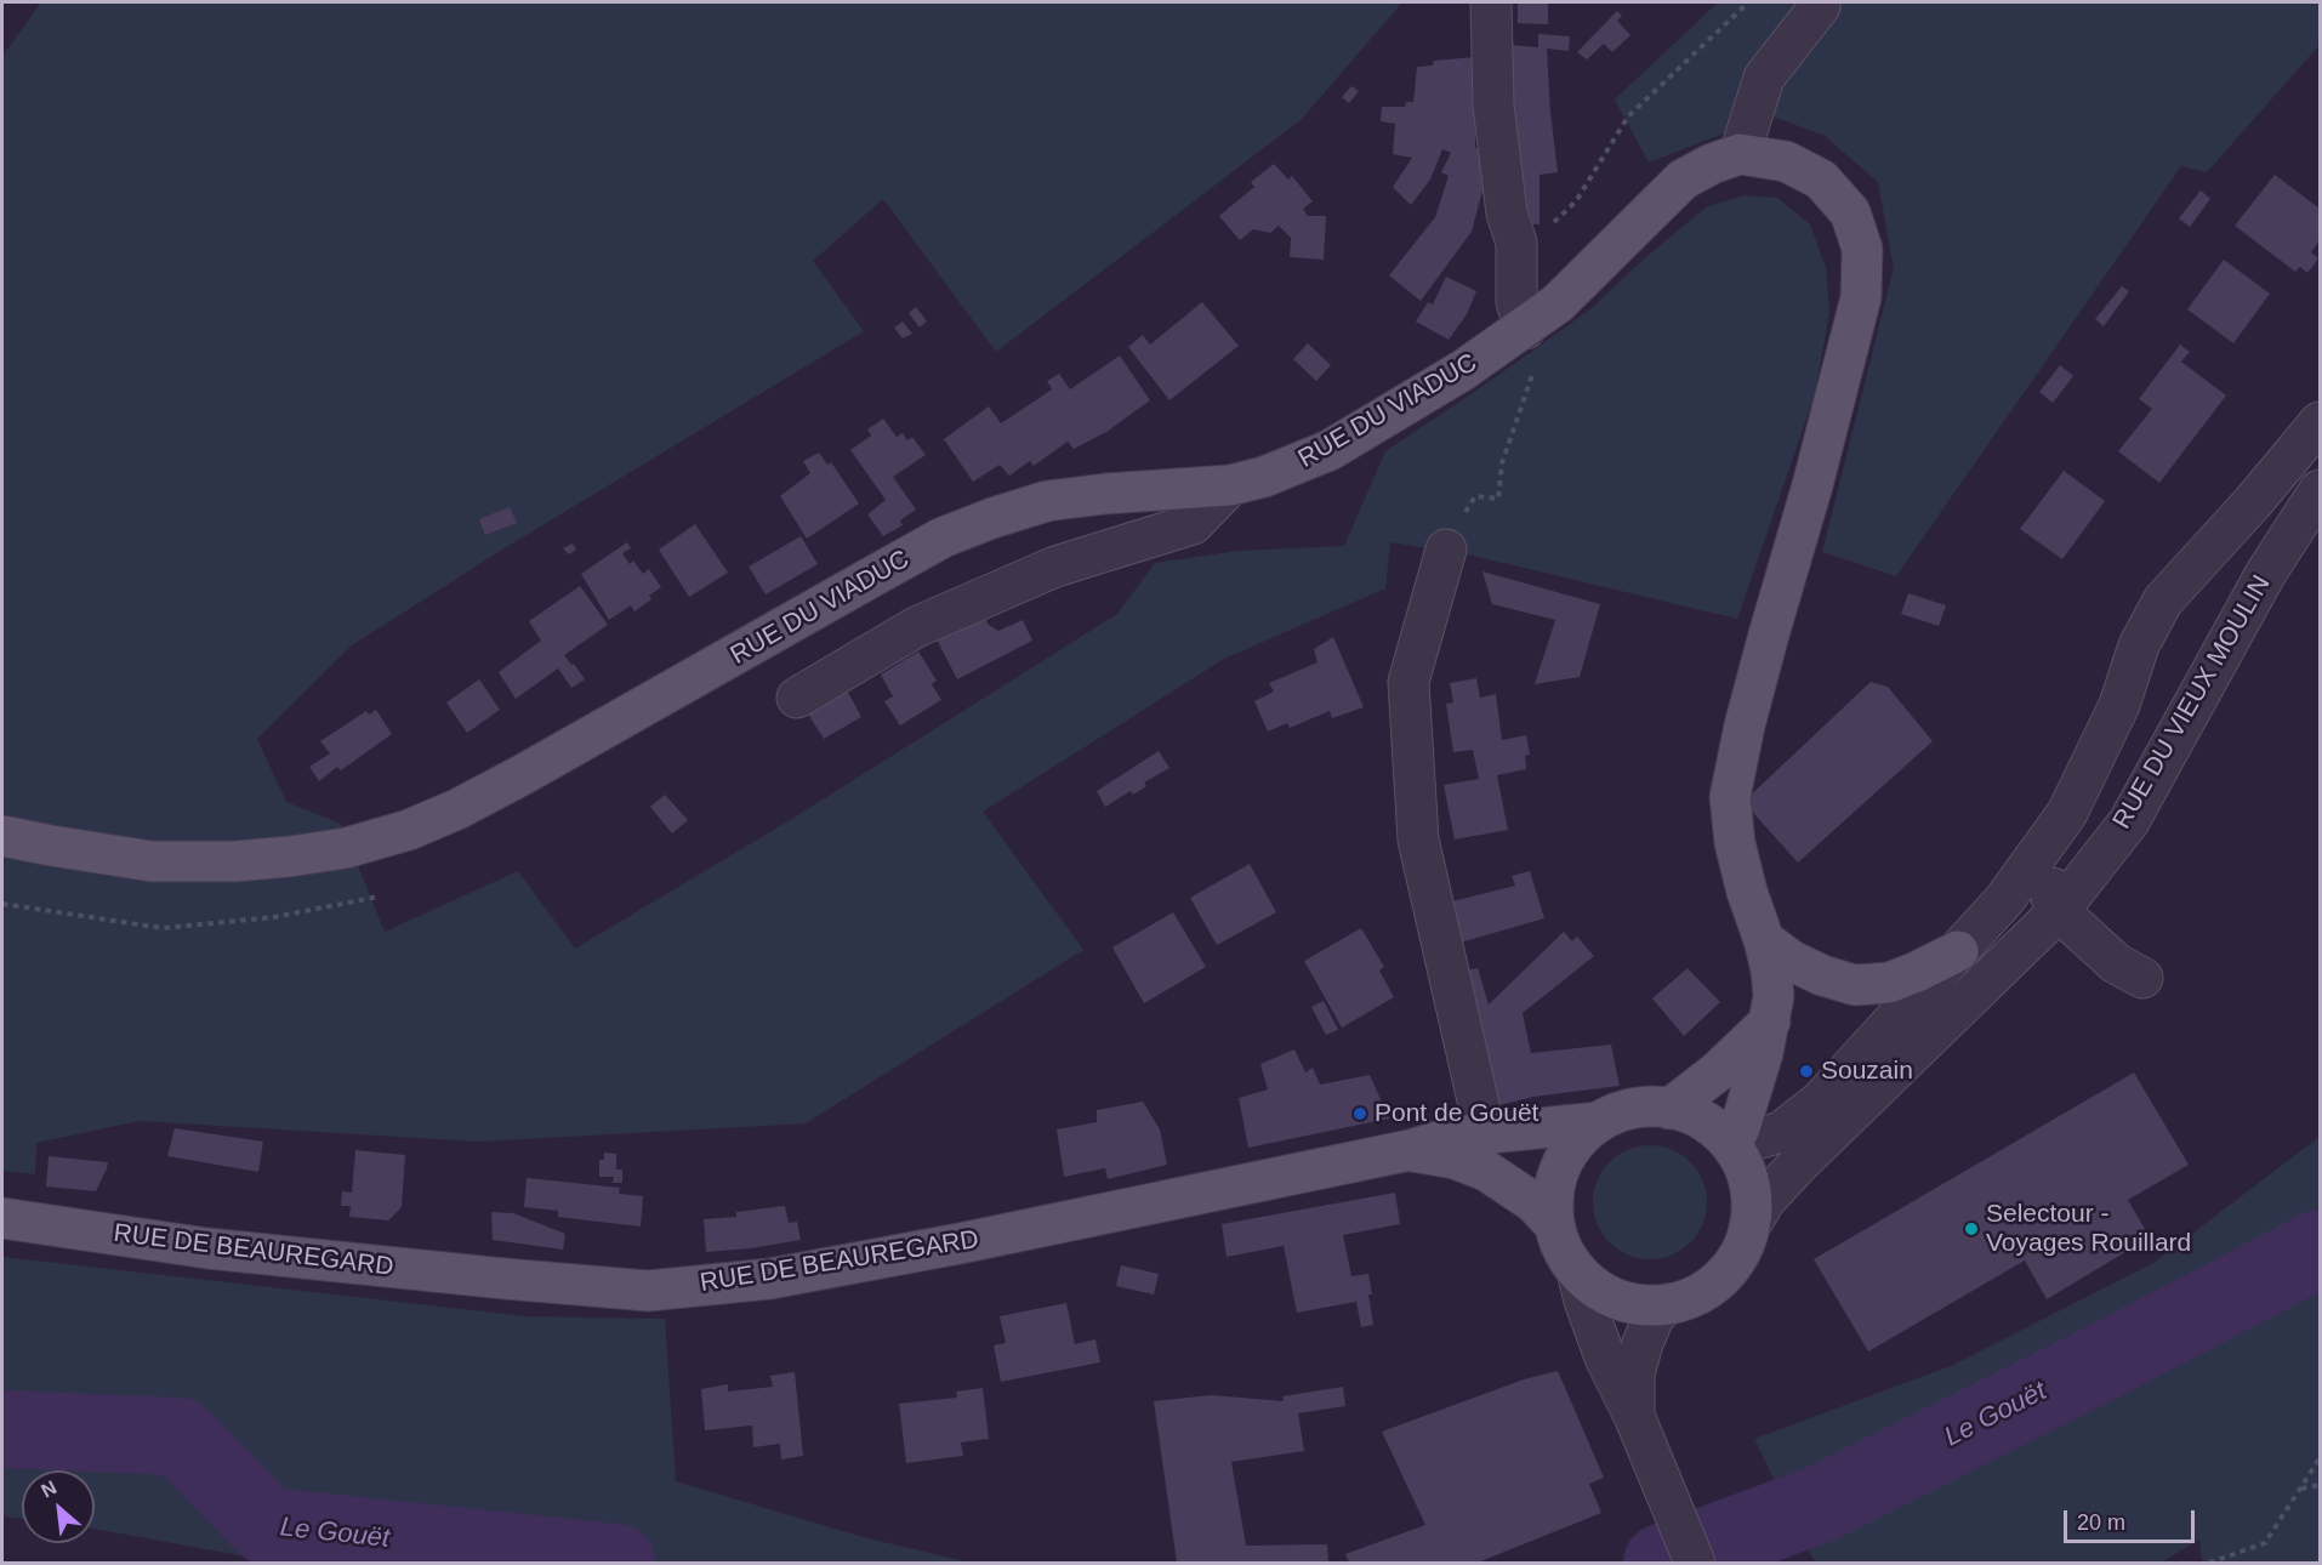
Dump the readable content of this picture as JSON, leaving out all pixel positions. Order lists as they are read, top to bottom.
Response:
{
  "streets": {
    "main road": ["RUE DU VIADUC", "RUE DE BEAUREGARD"],
    "street": ["RUE DU VIEUX MOULIN"]
  },
  "crossings": [
    ["RUE DU VIEUX MOULIN", "RUE DE BEAUREGARD"]
  ],
  "water": ["Le Gouët"],
  "places": ["Souzain", "Pont de Gouët", "Selectour - Voyages Rouillard"],
  "scale_bar": "20 m",
  "north": "top left"
}
